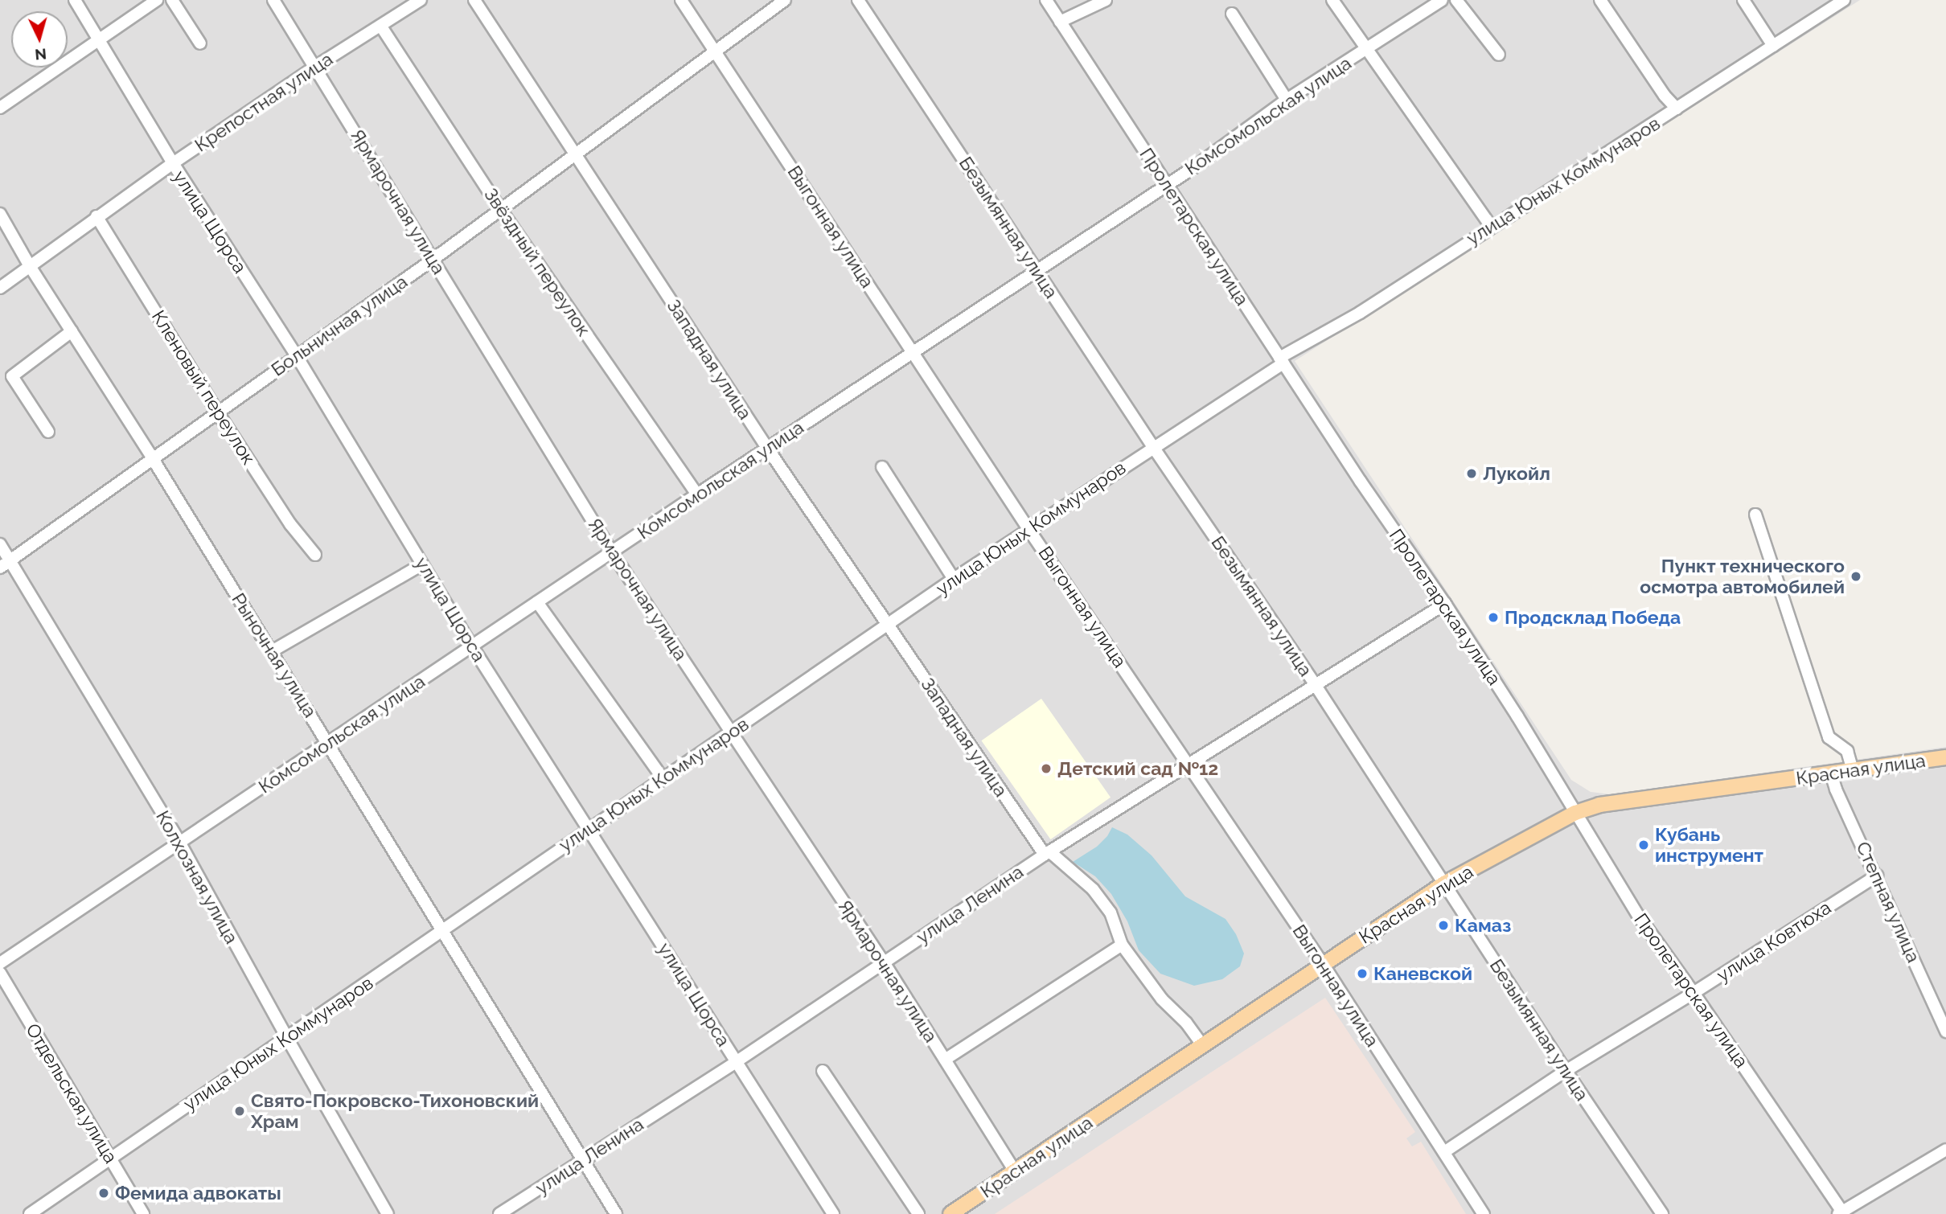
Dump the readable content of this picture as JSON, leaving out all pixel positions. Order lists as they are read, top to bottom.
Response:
{
  "streets": {
    "main road": ["Красная улица"],
    "street": [
      "Крепостная улица",
      "Комсомольская улица",
      "улица Юных Коммунаров",
      "Ярмарочная улица",
      "улица Щорса",
      "Выгонная улица",
      "Пролетарская улица",
      "Безымянная улица",
      "Звёздный переулок",
      "Больничная улица",
      "Западная улица",
      "Кленовый переулок",
      "Рыночная улица",
      "Колхозная улица",
      "Степная улица",
      "улица Ленина",
      "улица Ковтюха",
      "Отдельская улица"
    ]
  },
  "crossings": [
    ["Крепостная улица", "Ярмарочная улица"],
    ["Крепостная улица", "улица Щорса"],
    ["Крепостная улица", "Звёздный переулок"],
    ["Крепостная улица", "Кленовый переулок"],
    ["Крепостная улица", "Рыночная улица"],
    ["Комсомольская улица", "Ярмарочная улица"],
    ["Комсомольская улица", "улица Щорса"],
    ["Комсомольская улица", "Выгонная улица"],
    ["Комсомольская улица", "Пролетарская улица"],
    ["Комсомольская улица", "Безымянная улица"],
    ["Комсомольская улица", "Звёздный переулок"],
    ["Комсомольская улица", "Западная улица"],
    ["Комсомольская улица", "Рыночная улица"],
    ["Комсомольская улица", "Колхозная улица"],
    ["улица Юных Коммунаров", "Ярмарочная улица"],
    ["улица Юных Коммунаров", "улица Щорса"],
    ["улица Юных Коммунаров", "Выгонная улица"],
    ["улица Юных Коммунаров", "Пролетарская улица"],
    ["улица Юных Коммунаров", "Безымянная улица"],
    ["улица Юных Коммунаров", "Западная улица"],
    ["улица Юных Коммунаров", "Рыночная улица"],
    ["улица Юных Коммунаров", "Колхозная улица"],
    ["улица Юных Коммунаров", "Отдельская улица"],
    ["Ярмарочная улица", "Больничная улица"],
    ["Ярмарочная улица", "Красная улица"],
    ["Ярмарочная улица", "улица Ленина"],
    ["улица Щорса", "Больничная улица"],
    ["улица Щорса", "улица Ленина"],
    ["Выгонная улица", "Больничная улица"],
    ["Выгонная улица", "Красная улица"],
    ["Выгонная улица", "улица Ленина"],
    ["Выгонная улица", "улица Ковтюха"],
    ["Пролетарская улица", "Красная улица"],
    ["Пролетарская улица", "улица Ленина"],
    ["Пролетарская улица", "улица Ковтюха"],
    ["Безымянная улица", "Красная улица"],
    ["Безымянная улица", "улица Ленина"],
    ["Безымянная улица", "улица Ковтюха"],
    ["Звёздный переулок", "Больничная улица"],
    ["Больничная улица", "Западная улица"],
    ["Больничная улица", "Кленовый переулок"],
    ["Больничная улица", "Рыночная улица"],
    ["Больничная улица", "Колхозная улица"],
    ["Западная улица", "Красная улица"],
    ["Западная улица", "улица Ленина"],
    ["Рыночная улица", "улица Ленина"],
    ["Красная улица", "Степная улица"],
    ["Степная улица", "улица Ковтюха"]
  ],
  "places": [
    "Лукойл",
    "Пункт технического осмотра автомобилей",
    "Продсклад Победа",
    "Детский сад №12",
    "Кубань инструмент",
    "Камаз",
    "Каневской",
    "Свято-Покровско-Тихоновский Храм",
    "Фемида адвокаты"
  ],
  "north": "bottom"
}
